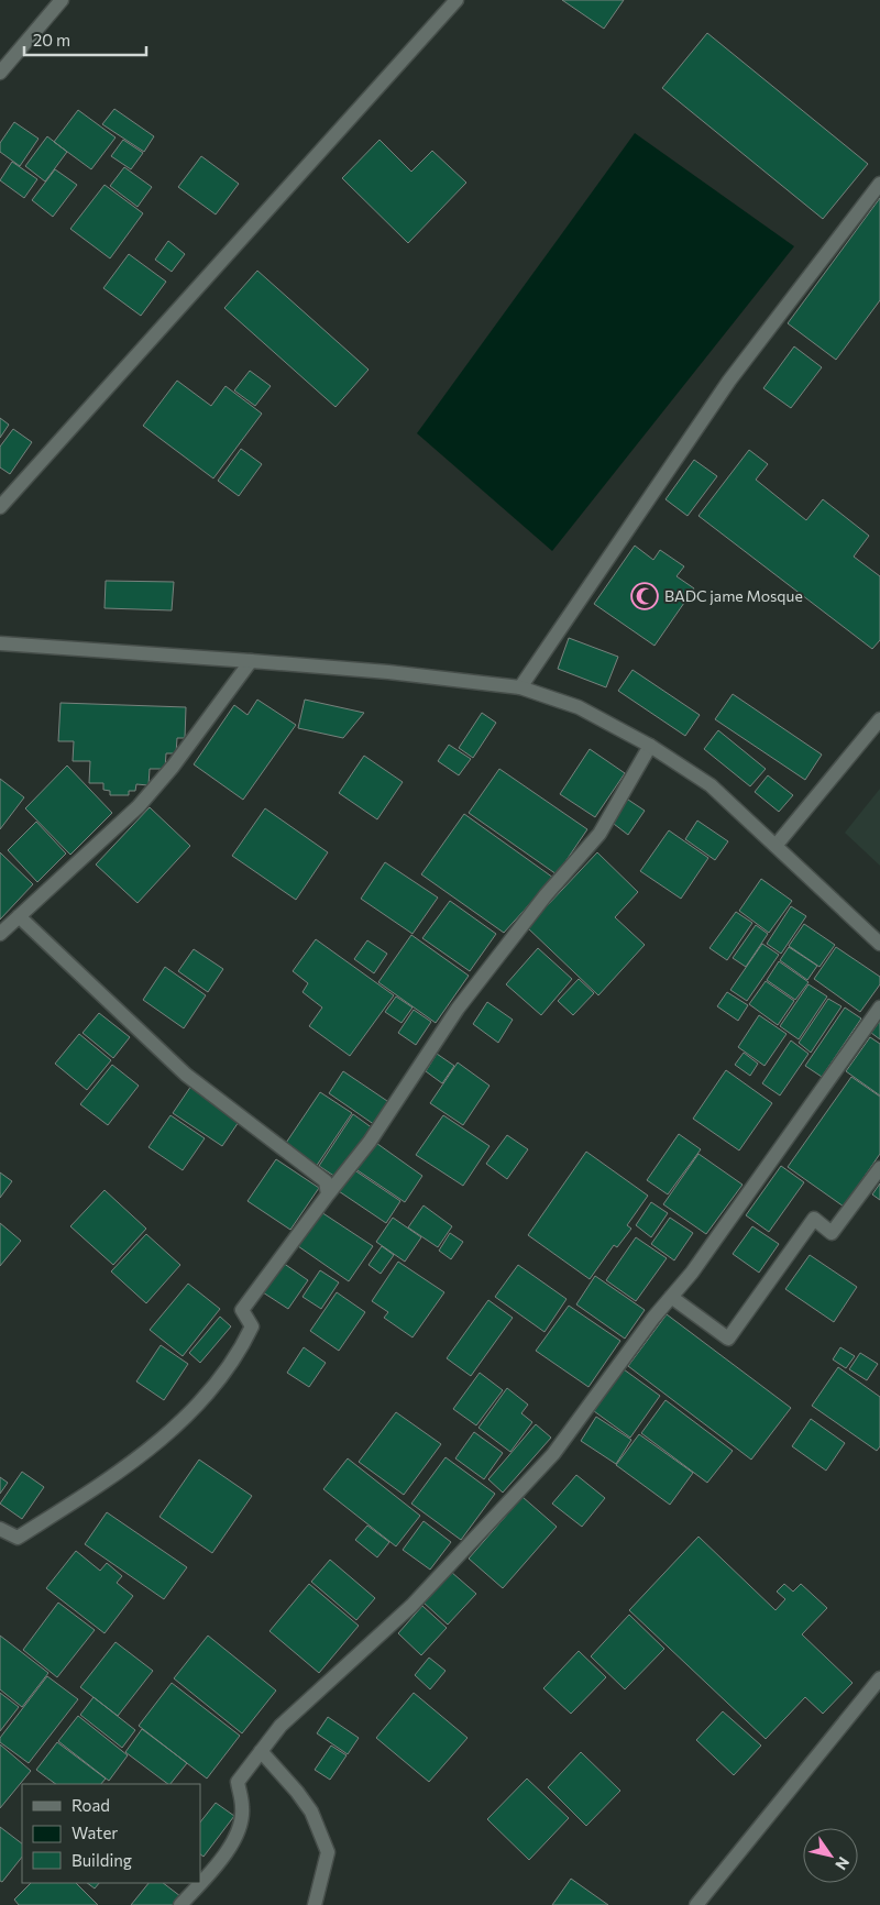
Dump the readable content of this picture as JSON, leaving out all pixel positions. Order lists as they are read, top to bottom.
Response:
{
  "places": {
    "mosque": ["BADC jame Mosque"]
  },
  "legend": ["Road", "Water", "Building"],
  "scale_bar": "20 m",
  "north": "bottom right"
}
